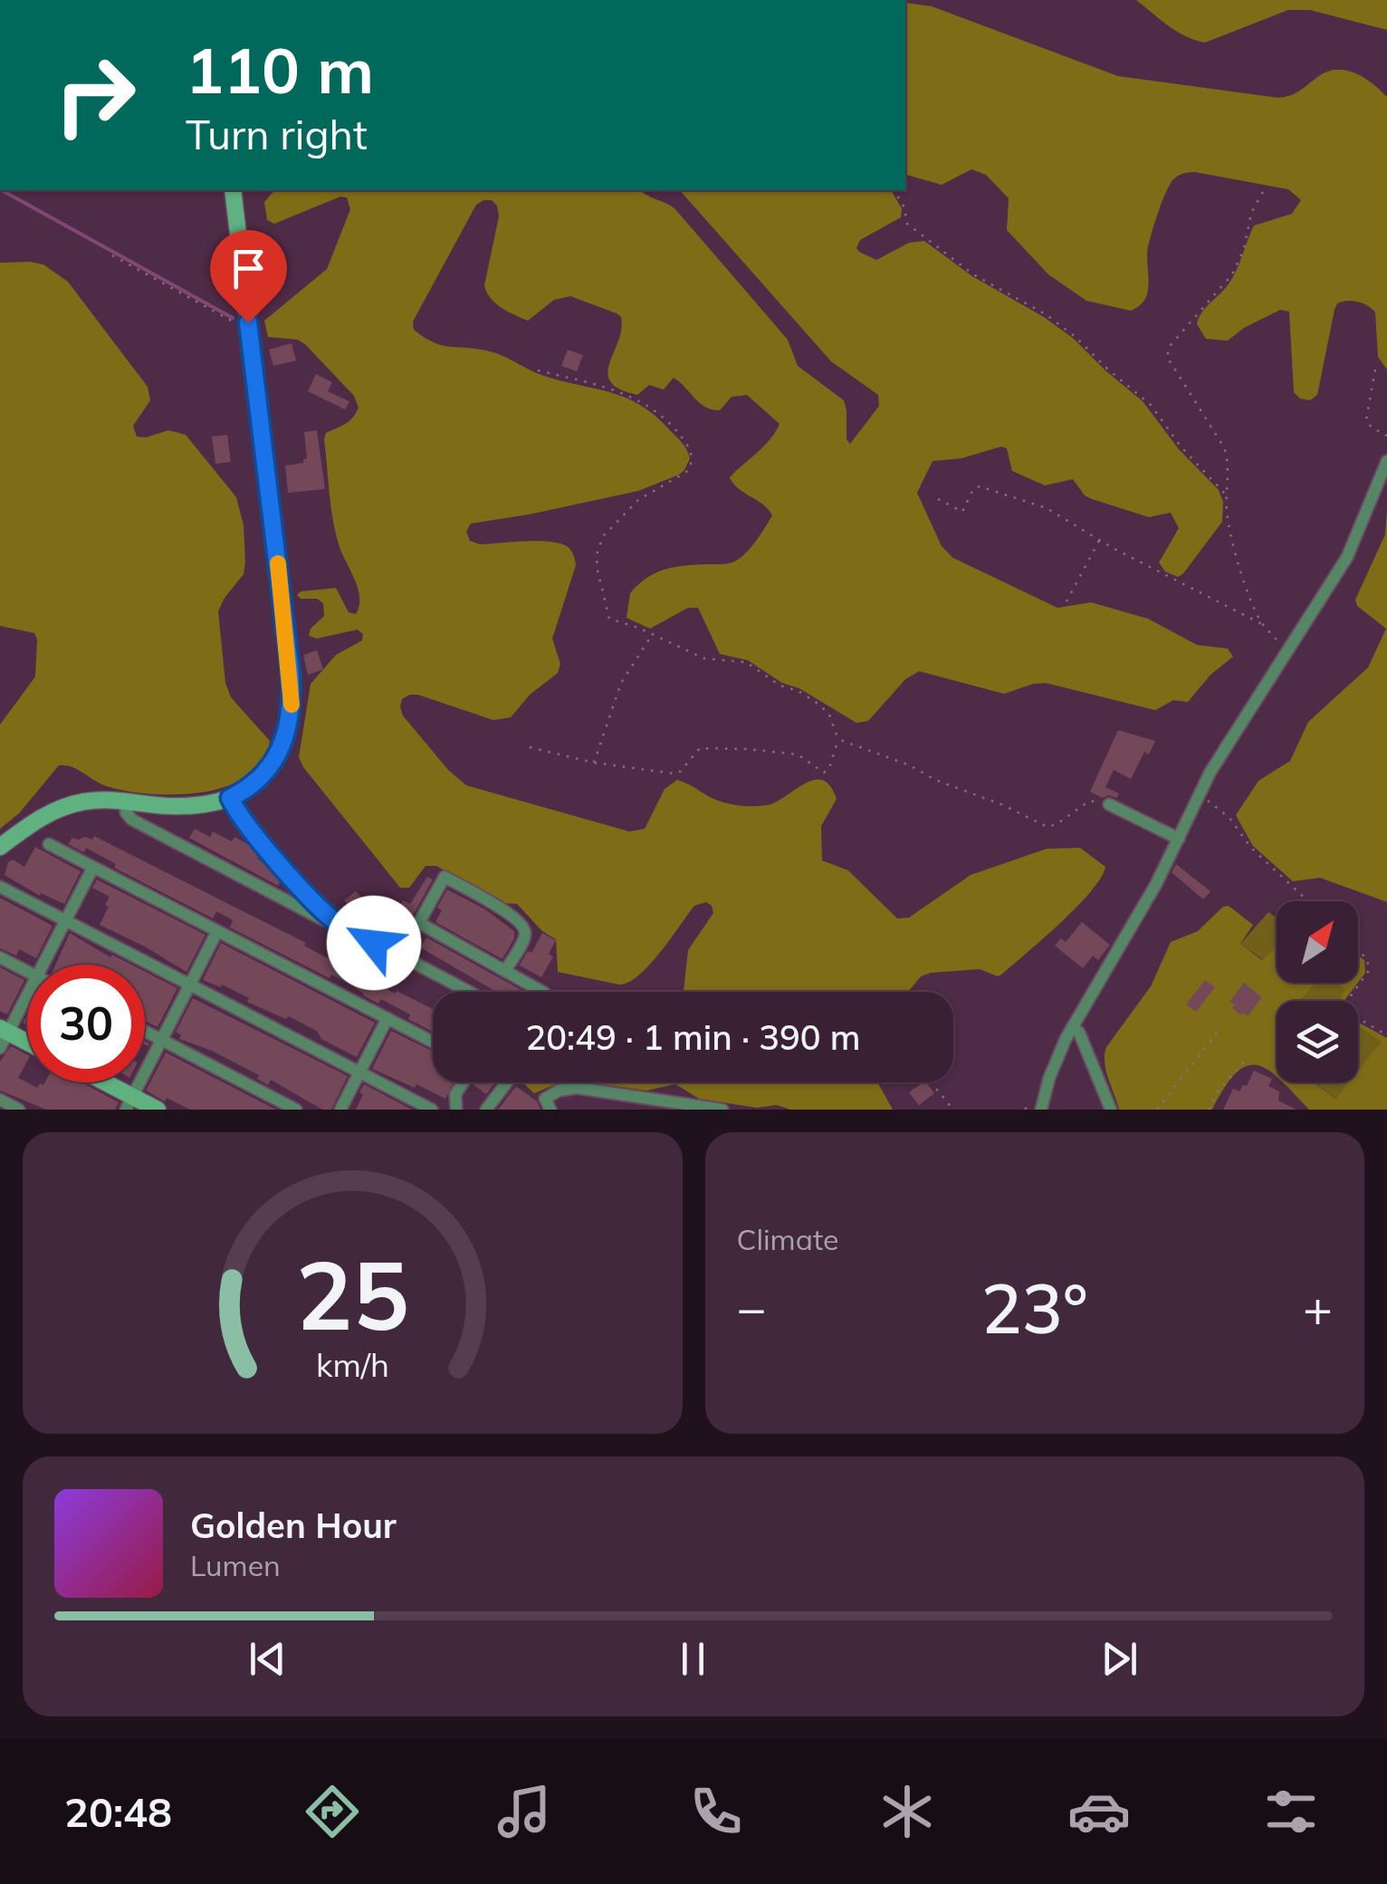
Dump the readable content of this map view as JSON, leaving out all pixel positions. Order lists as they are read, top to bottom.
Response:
{
  "north": "top right",
  "page": {
    "turn": ["110 m", "Turn right"],
    "limit": "30",
    "trip": "20:49 · 1 min · 390 m",
    "tile": "Climate",
    "heat": ["−", "23°", "+"],
    "song": ["Golden Hour", "Lumen"],
    "tabs": "20:48",
    "gauge": ["25", "km/h"]
  }
}
